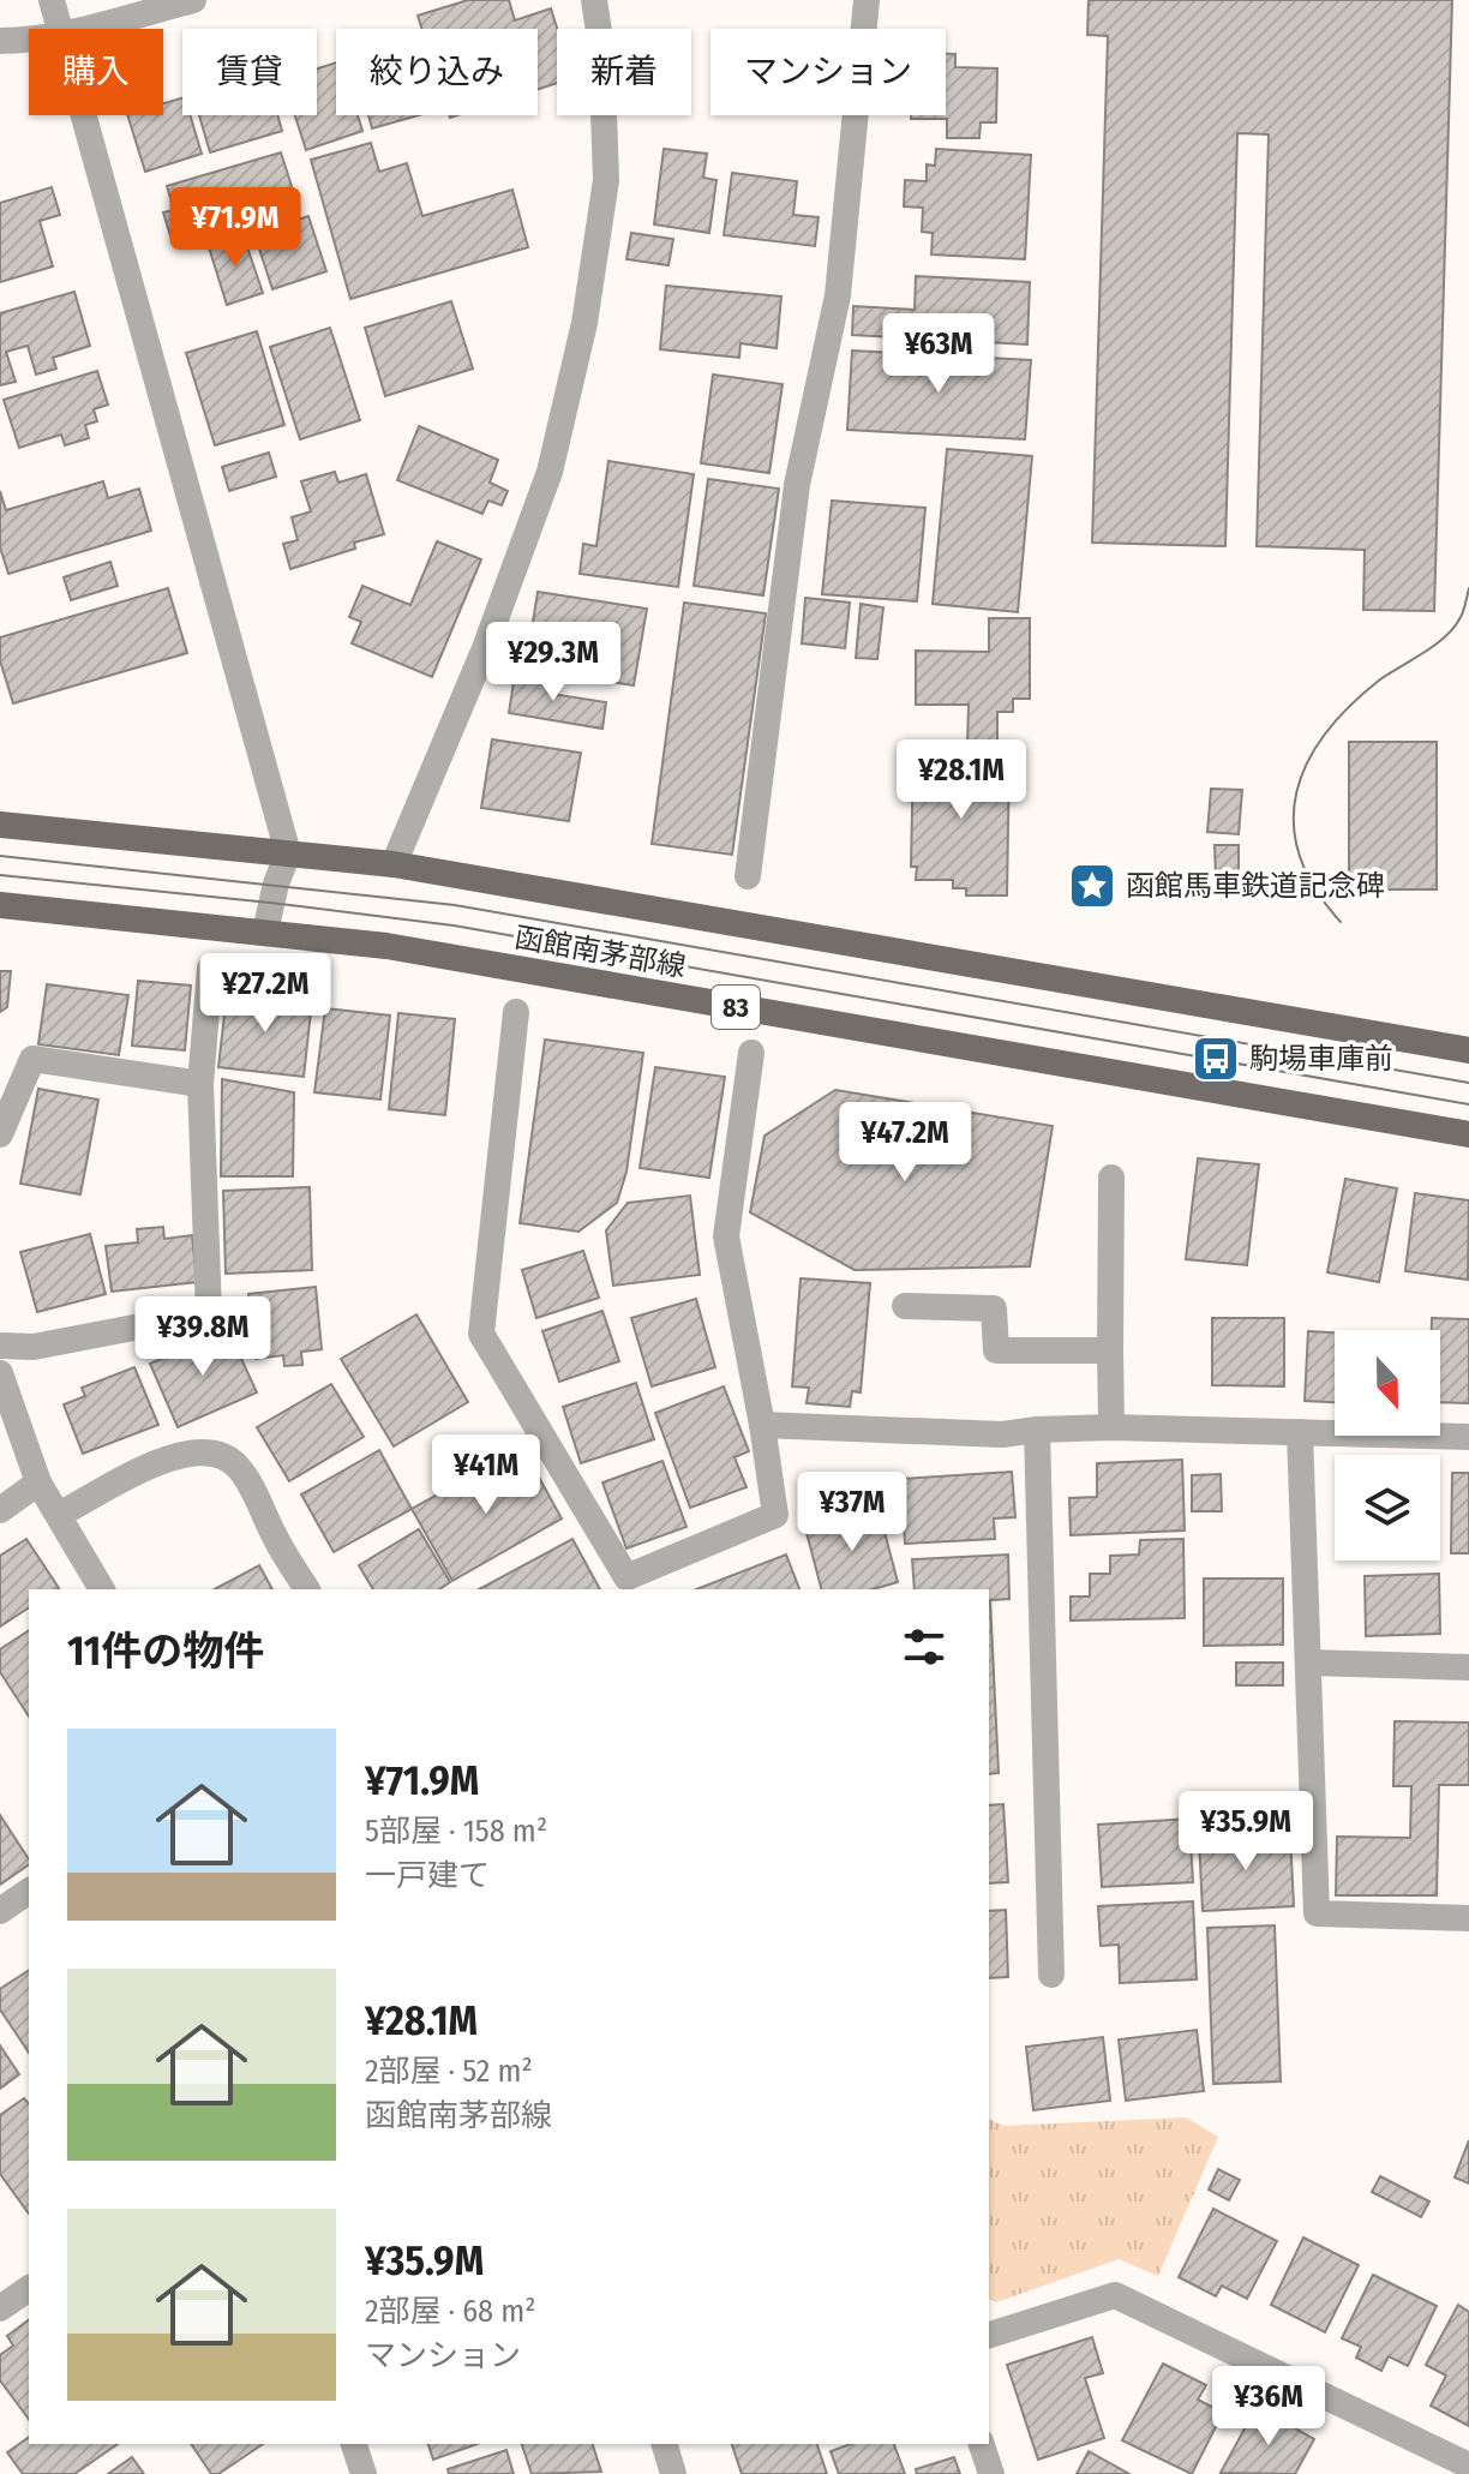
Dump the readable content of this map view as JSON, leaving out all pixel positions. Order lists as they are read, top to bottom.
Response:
{
  "streets": {
    "main road": ["函館南茅部線", "83"]
  },
  "places": {
    "place": ["函館馬車鉄道記念碑"],
    "bus stop": ["駒場車庫前"]
  },
  "north": "bottom",
  "page": {
    "chip": [
      "購入",
      "賃貸",
      "絞り込み",
      "新着",
      "マンション"
    ],
    "price": [
      "¥71.9M",
      "¥63M",
      "¥29.3M",
      "¥28.1M",
      "¥27.2M",
      "¥47.2M",
      "¥39.8M",
      "¥41M",
      "¥37M",
      "¥35.9M",
      "¥36M"
    ],
    "heading": "11件の物件",
    "list": [
      {
        "name": "¥71.9M",
        "note": "5部屋 · 158 m² · 一戸建て"
      },
      {
        "name": "¥28.1M",
        "note": "2部屋 · 52 m² · 函館南茅部線"
      },
      {
        "name": "¥35.9M",
        "note": "2部屋 · 68 m² · マンション"
      }
    ]
  }
}
